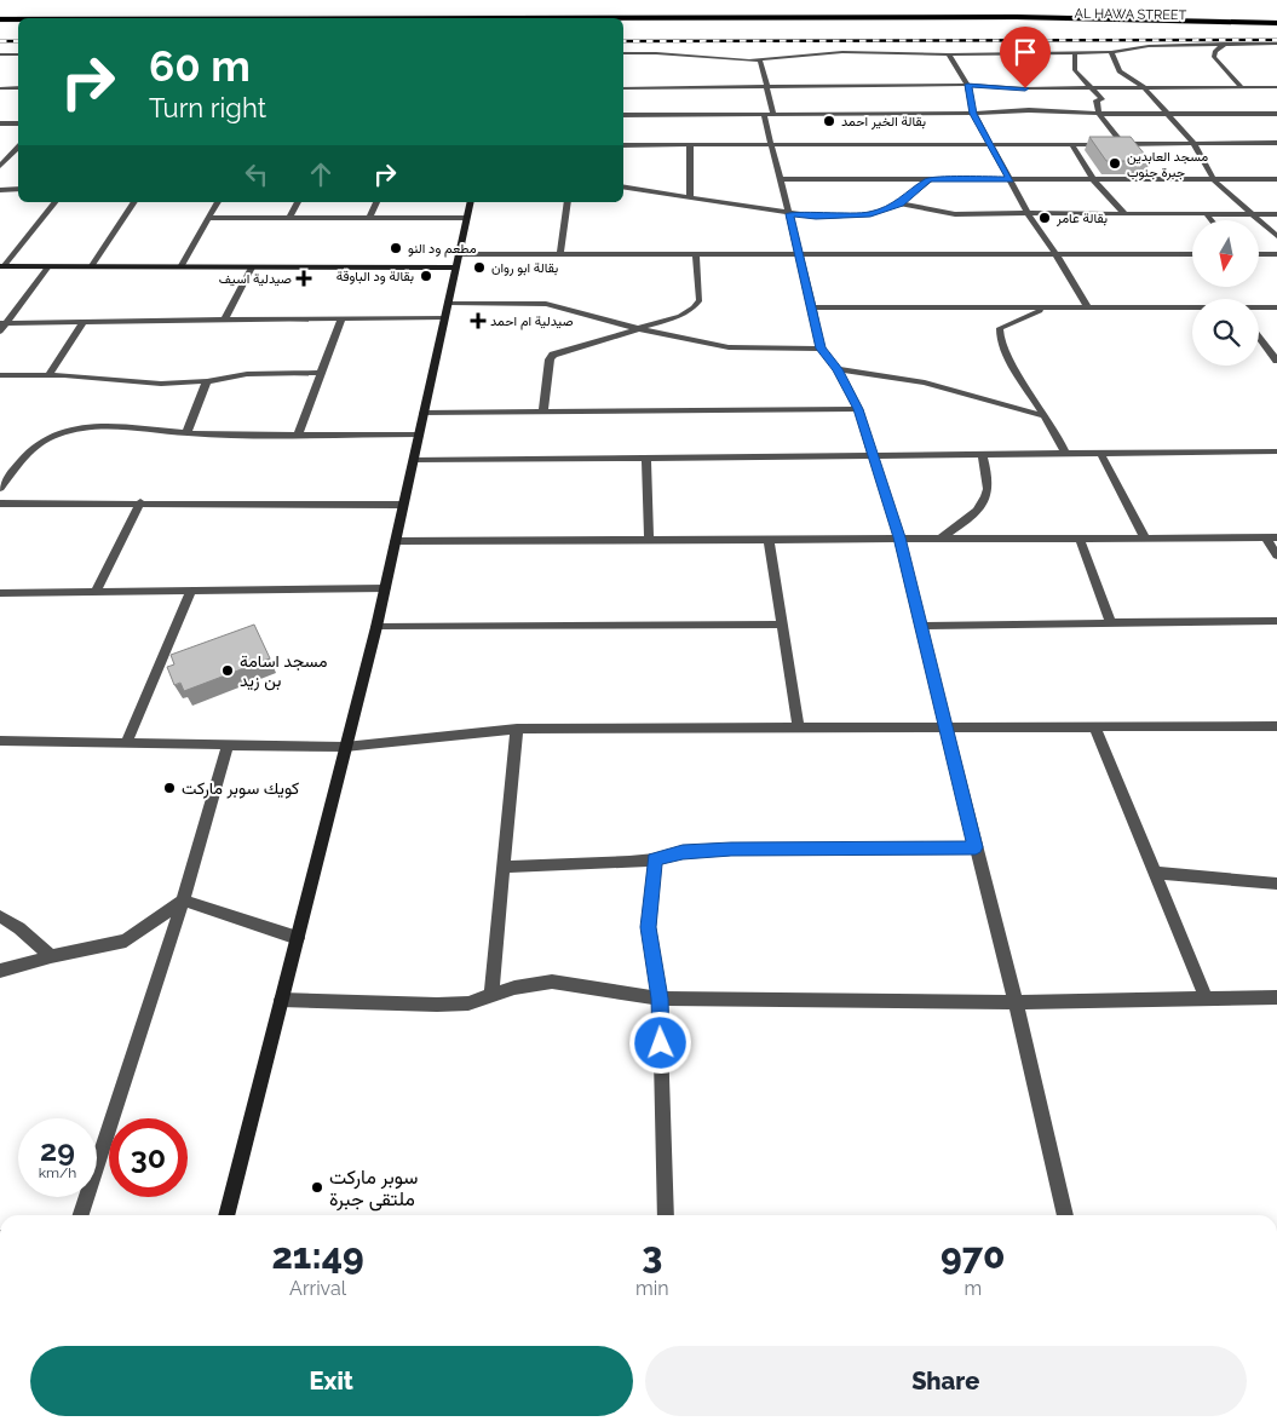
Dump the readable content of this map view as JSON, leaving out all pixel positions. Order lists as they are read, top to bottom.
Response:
{
  "streets": {
    "highway": ["AL HAWA STREET"]
  },
  "places": {
    "other": [
      "بقالة الخير احمد",
      "مسجد العابدين جبرة جنوب",
      "بقالة عامر",
      "مطعم ود النو",
      "بقالة ابو روان",
      "بقالة ود الباوقة",
      "مسجد اسامة بن زيد",
      "كويك سوبر ماركت",
      "سوبر ماركت ملتقى جبرة"
    ],
    "health": ["صيدلية اسيف", "صيدلية ام احمد"]
  },
  "north": "bottom",
  "page": {
    "turn": ["60 m", "Turn right"],
    "speed": "29 km/h",
    "limit": "30",
    "eta": [
      "21:49",
      "Arrival",
      "3",
      "min",
      "970",
      "m"
    ],
    "buttons": ["Exit", "Share"]
  }
}
